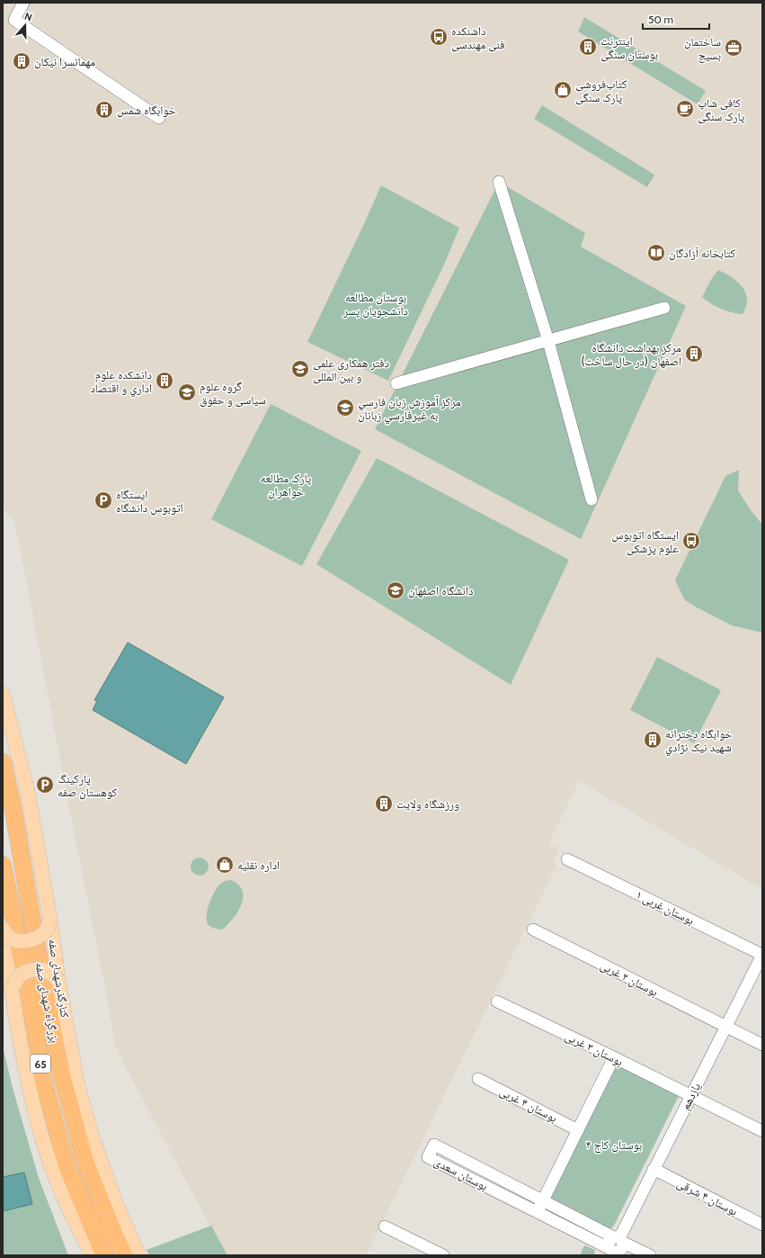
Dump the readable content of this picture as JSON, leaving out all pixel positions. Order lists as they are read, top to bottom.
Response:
{
  "streets": {
    "highway": ["بزرگراه شهدای صفه", "65"],
    "main road": ["کنارگذرشهدای صفه"],
    "street": [
      "بوستان غربی ۱",
      "بوستان ۲ غربی",
      "بوستان ۳ غربی",
      "یازدهم",
      "بوستان ۴ غربی",
      "بوستان سعدی",
      "بوستان ۴ شرقی"
    ]
  },
  "crossings": [
    ["بوستان غربی ۱", "یازدهم"],
    ["بوستان ۲ غربی", "یازدهم"],
    ["بوستان ۳ غربی", "یازدهم"],
    ["یازدهم", "بوستان سعدی"],
    ["یازدهم", "بوستان ۴ شرقی"]
  ],
  "parks": ["بوستان مطالعه دانشجویان پسر", "پارک مطالعه خواهران", "بوستان کاج ۴"],
  "places": {
    "bus stop": ["داشنکده فنی مهندسی", "ایستگاه اتوبوس علوم پزشکی"],
    "building": [
      "اینترنت بوستان سنگی",
      "مهمانسرا نیکان",
      "خوابگاه شمس",
      "مرکز بهداشت دانشگاه اصفهان (در حال ساخت)",
      "دانشکده علوم اداري و اقتصاد",
      "خوابگاه دخترانه شهيد نيک نژادي",
      "ورزشگاه ولایت"
    ],
    "office": ["ساختمان بسیج"],
    "shop": ["کتاب‌فروشی پارک سنگی", "اداره نقليه"],
    "cafe": ["کافی شاپ پارک سنگی"],
    "library": ["کتابخانه آزادگان"],
    "school or university": [
      "دفتر همکاری علمی و بین المللی",
      "گروه علوم سیاسی و حقوق",
      "مرکز آموزش زبان فارسي به غيرفارسي زبانان",
      "دانشگاه اصفهان"
    ],
    "parking": ["ایستگاه اتوبوس دانشگاه", "پارکینگ کوهستان صفه"]
  },
  "scale_bar": "50 m",
  "north": "top"
}
